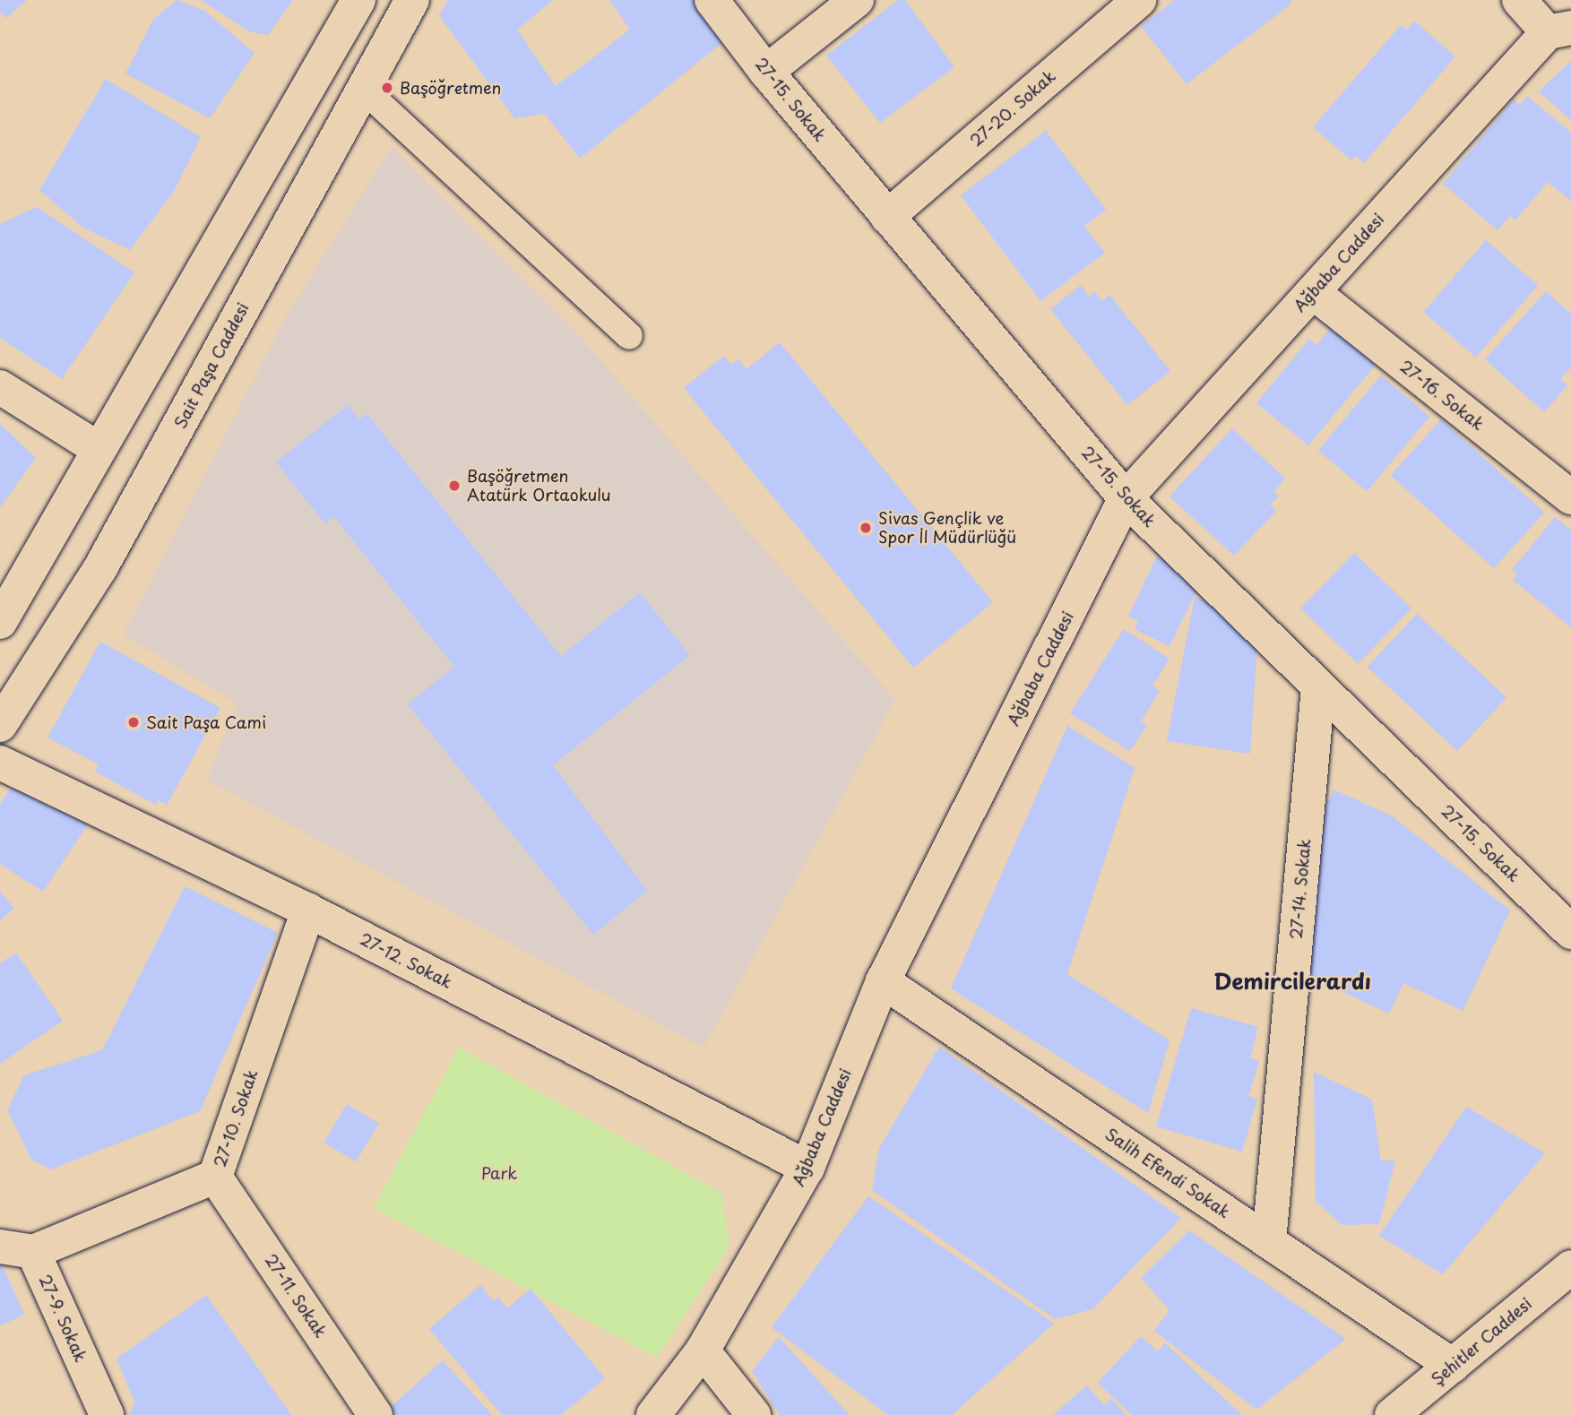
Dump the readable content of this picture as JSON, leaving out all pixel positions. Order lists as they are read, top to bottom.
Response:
{
  "streets": {
    "street": [
      "27-15. Sokak",
      "27-20. Sokak",
      "Ağbaba Caddesi",
      "Sait Paşa Caddesi",
      "27-16. Sokak",
      "27-14. Sokak",
      "27-12. Sokak",
      "27-10. Sokak",
      "Salih Efendi Sokak",
      "27-11. Sokak",
      "27-9. Sokak",
      "Şehitler Caddesi"
    ]
  },
  "crossings": [
    ["27-15. Sokak", "27-20. Sokak"],
    ["27-15. Sokak", "Ağbaba Caddesi"],
    ["27-15. Sokak", "27-14. Sokak"],
    ["Ağbaba Caddesi", "27-16. Sokak"],
    ["Ağbaba Caddesi", "27-12. Sokak"],
    ["Ağbaba Caddesi", "Salih Efendi Sokak"],
    ["27-14. Sokak", "Salih Efendi Sokak"],
    ["27-12. Sokak", "27-10. Sokak"],
    ["27-10. Sokak", "27-11. Sokak"],
    ["27-10. Sokak", "27-9. Sokak"],
    ["Salih Efendi Sokak", "Şehitler Caddesi"]
  ],
  "districts": ["Demircilerardı"],
  "parks": ["Park"],
  "places": [
    "Başöğretmen",
    "Başöğretmen Atatürk Ortaokulu",
    "Sivas Gençlik ve Spor İl Müdürlüğü",
    "Sait Paşa Cami"
  ]
}
